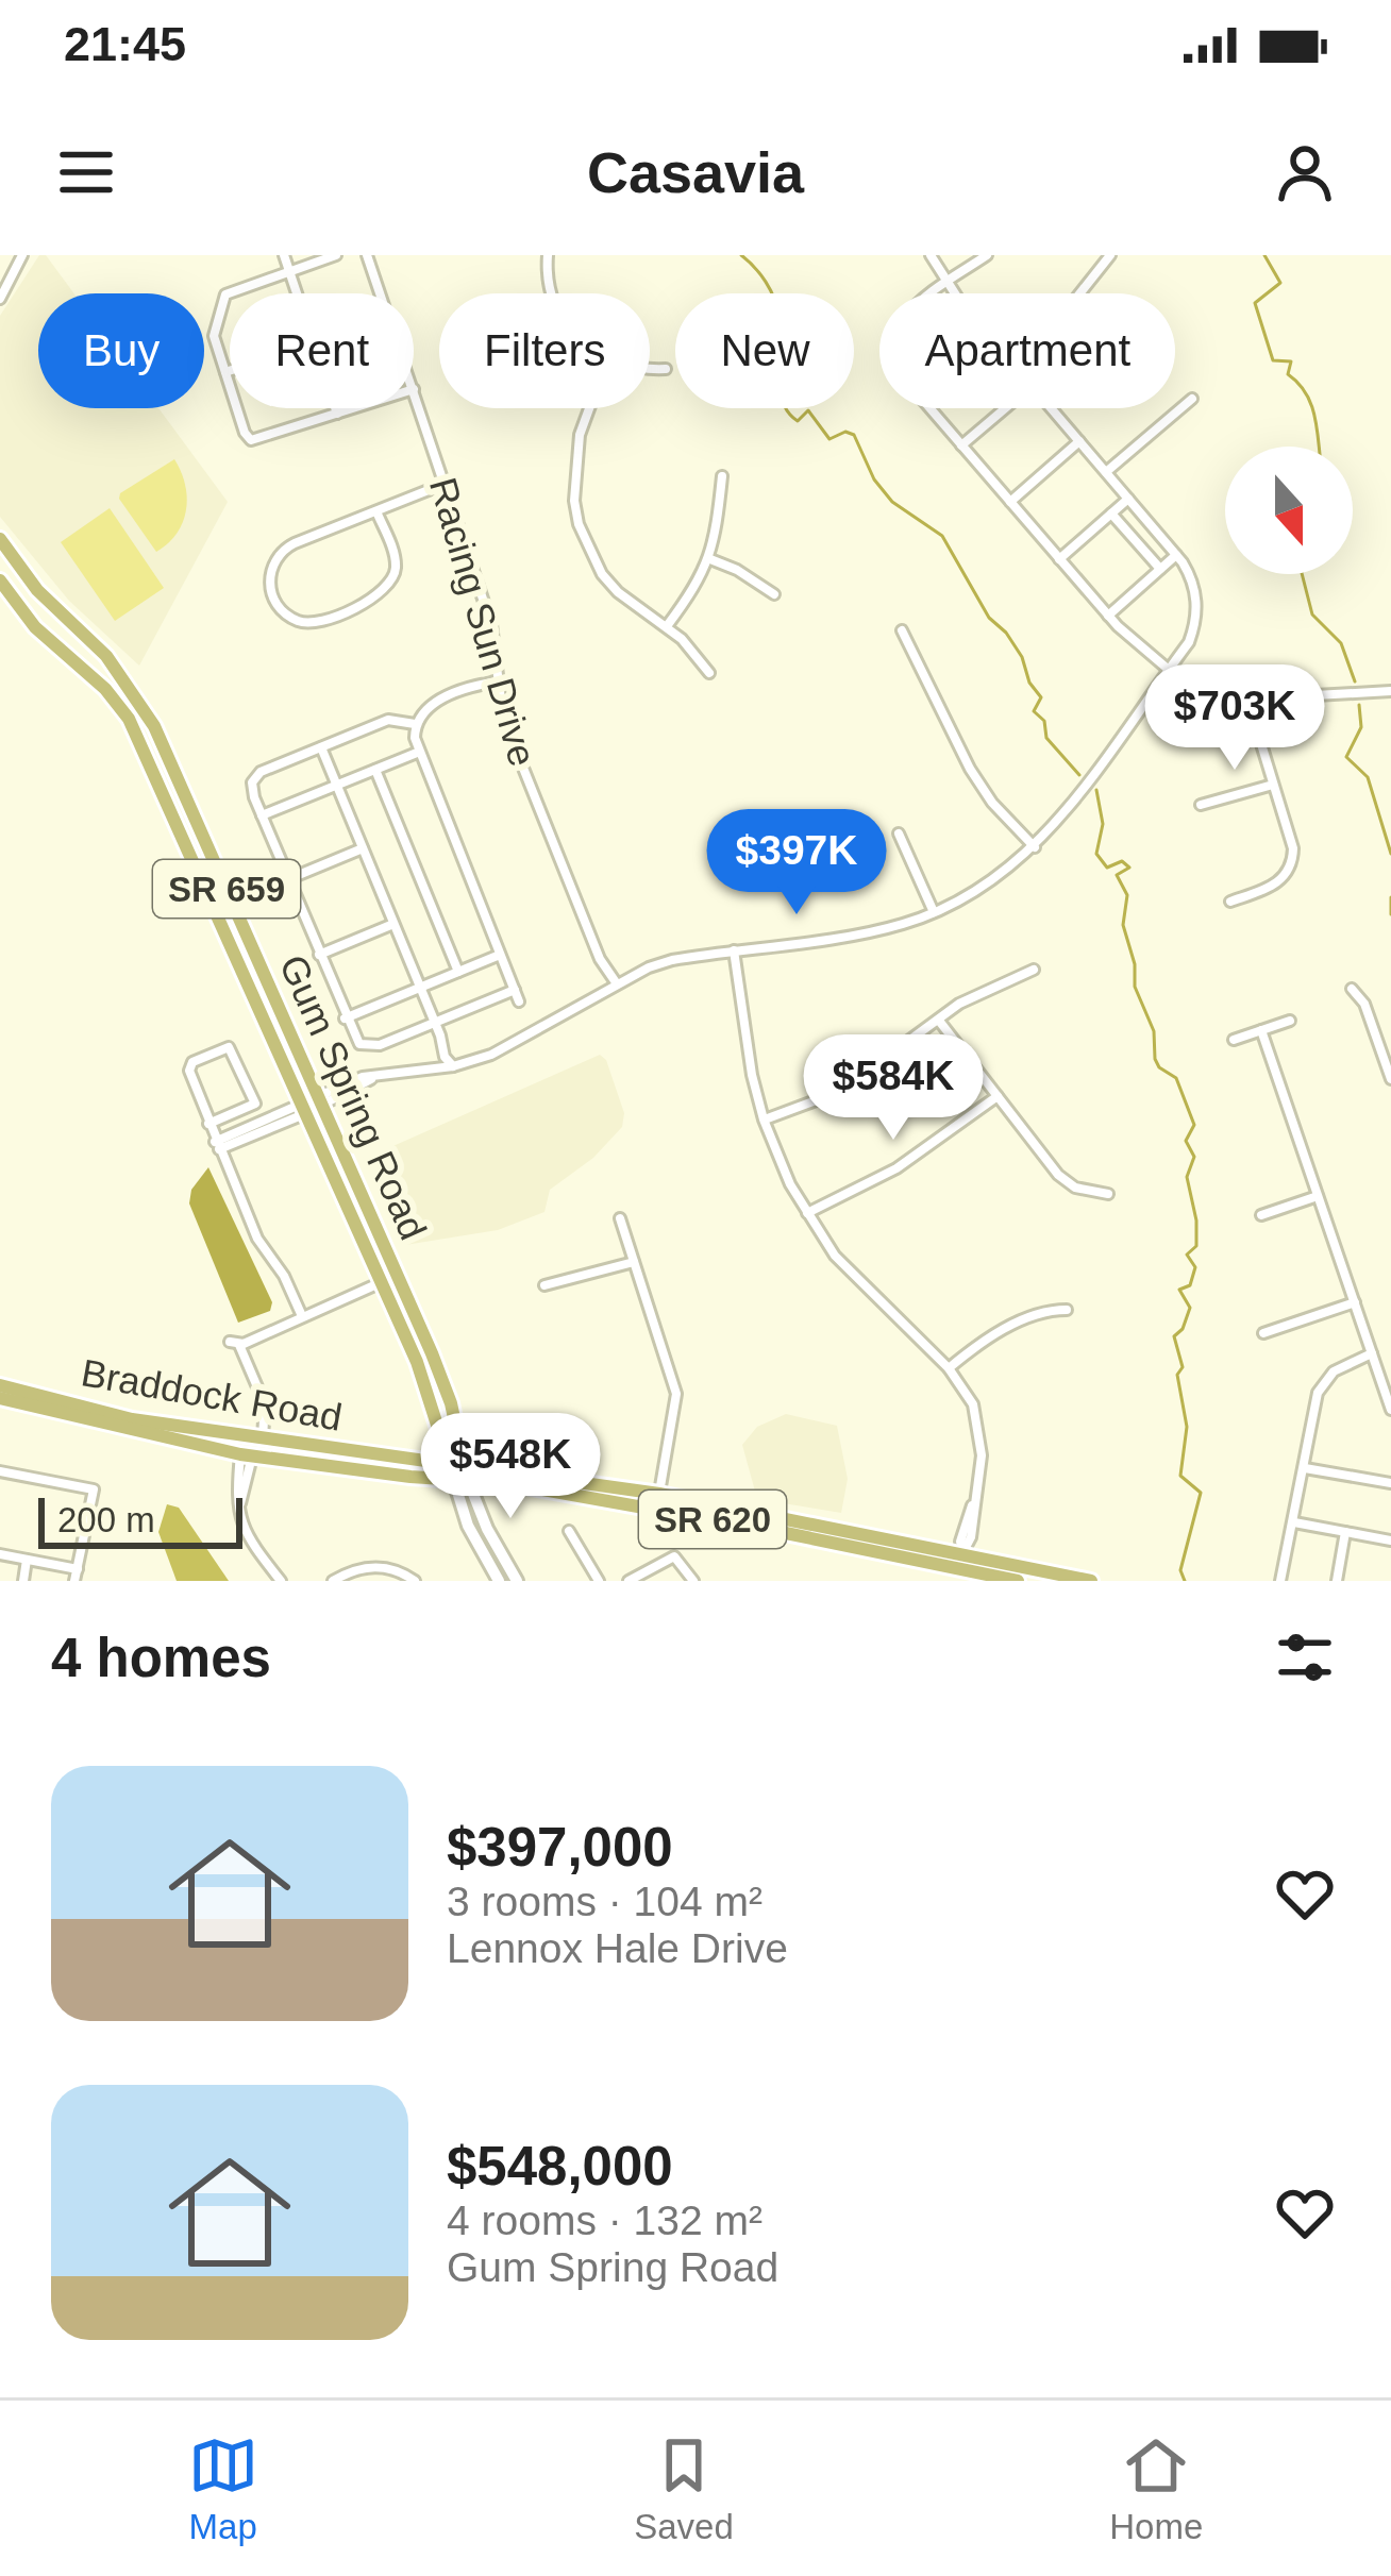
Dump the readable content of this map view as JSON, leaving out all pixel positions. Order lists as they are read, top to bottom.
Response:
{
  "streets": {
    "main road": [
      "SR 659",
      "Gum Spring Road",
      "Braddock Road",
      "SR 620"
    ],
    "street": ["Racing Sun Drive"]
  },
  "crossings": [
    ["Gum Spring Road", "Braddock Road"]
  ],
  "scale_bar": "200 m",
  "north": "bottom",
  "page": {
    "status": "21:45",
    "header": "Casavia",
    "chip": [
      "Buy",
      "Rent",
      "Filters",
      "New",
      "Apartment"
    ],
    "price": [
      "$703K",
      "$397K",
      "$584K",
      "$548K"
    ],
    "scale": "200 m",
    "heading": "4 homes",
    "list": [
      {
        "name": "$397,000",
        "note": "3 rooms · 104 m² · Lennox Hale Drive"
      },
      {
        "name": "$548,000",
        "note": "4 rooms · 132 m² · Gum Spring Road"
      }
    ],
    "tabs": ["Map", "Saved", "Home"]
  }
}
